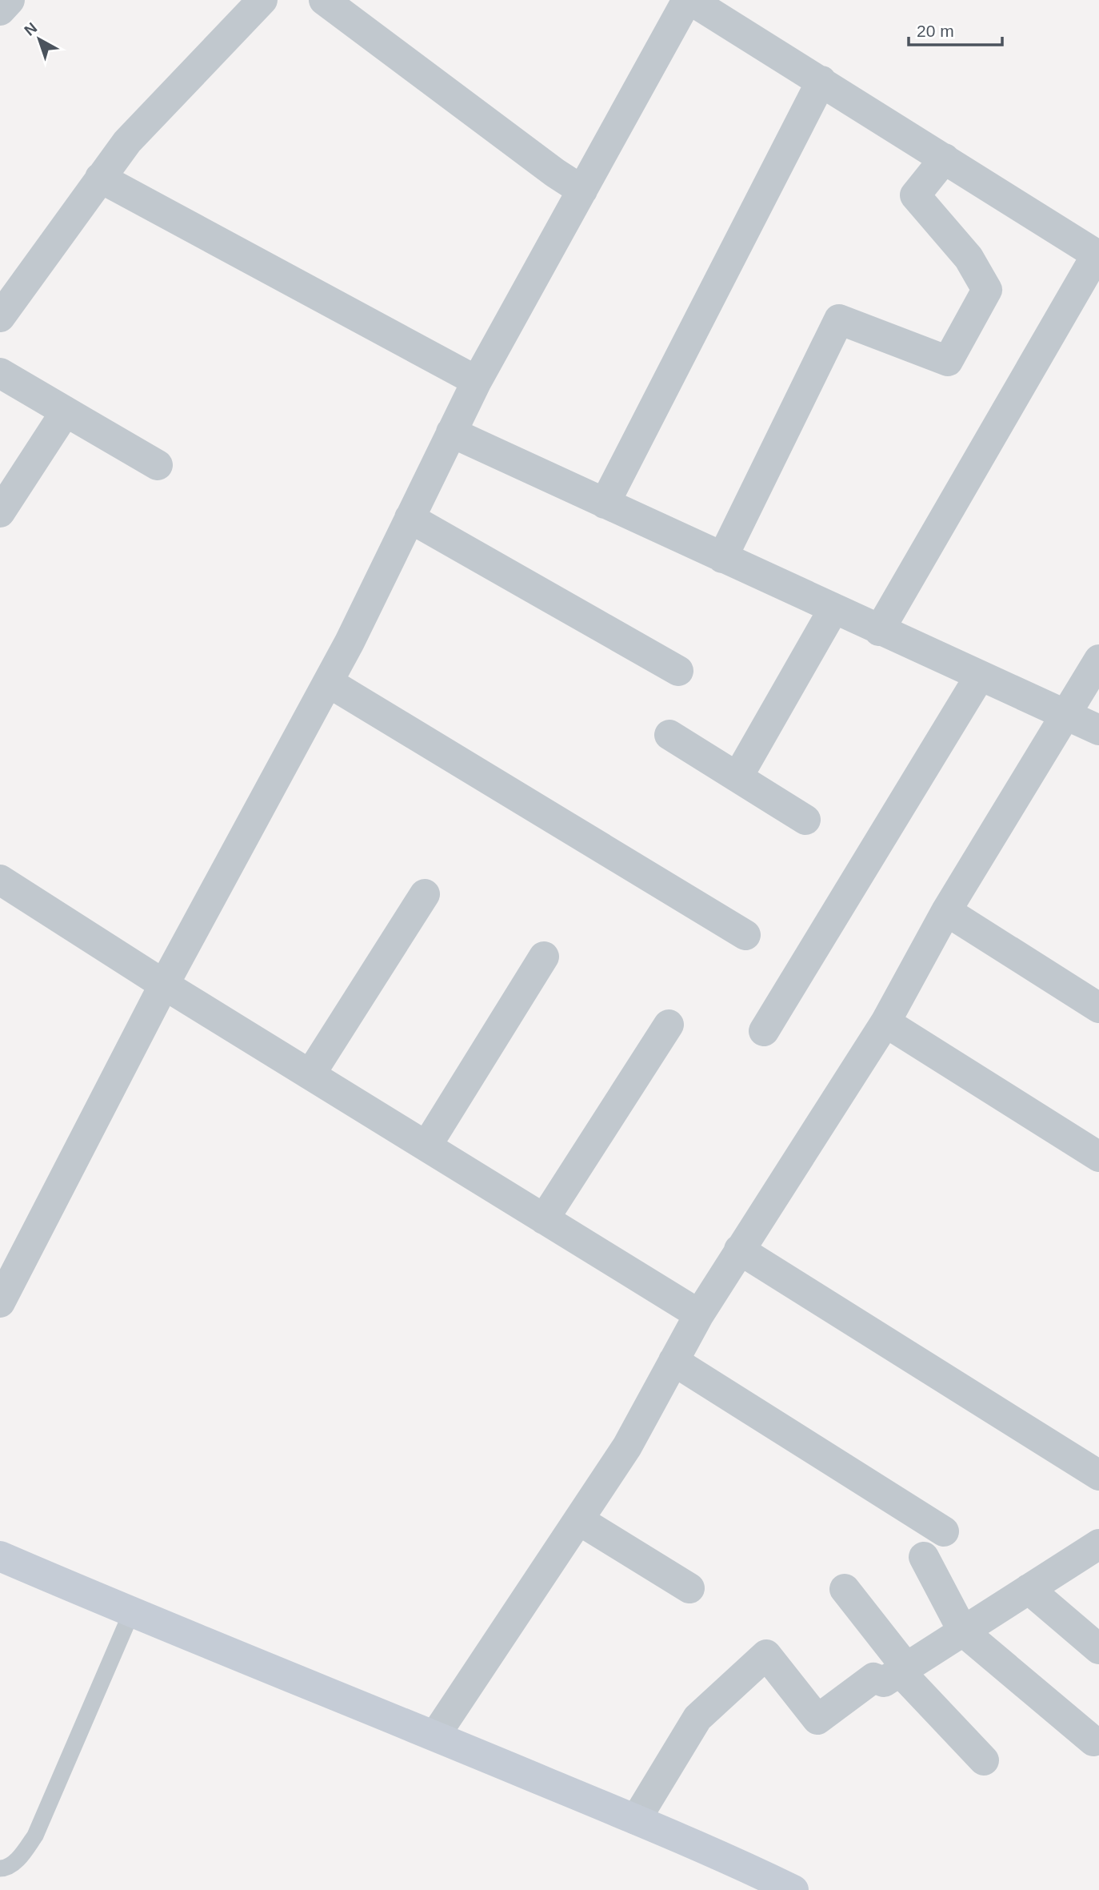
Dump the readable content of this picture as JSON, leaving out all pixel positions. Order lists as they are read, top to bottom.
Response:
{
  "scale_bar": "20 m",
  "north": "top left"
}
